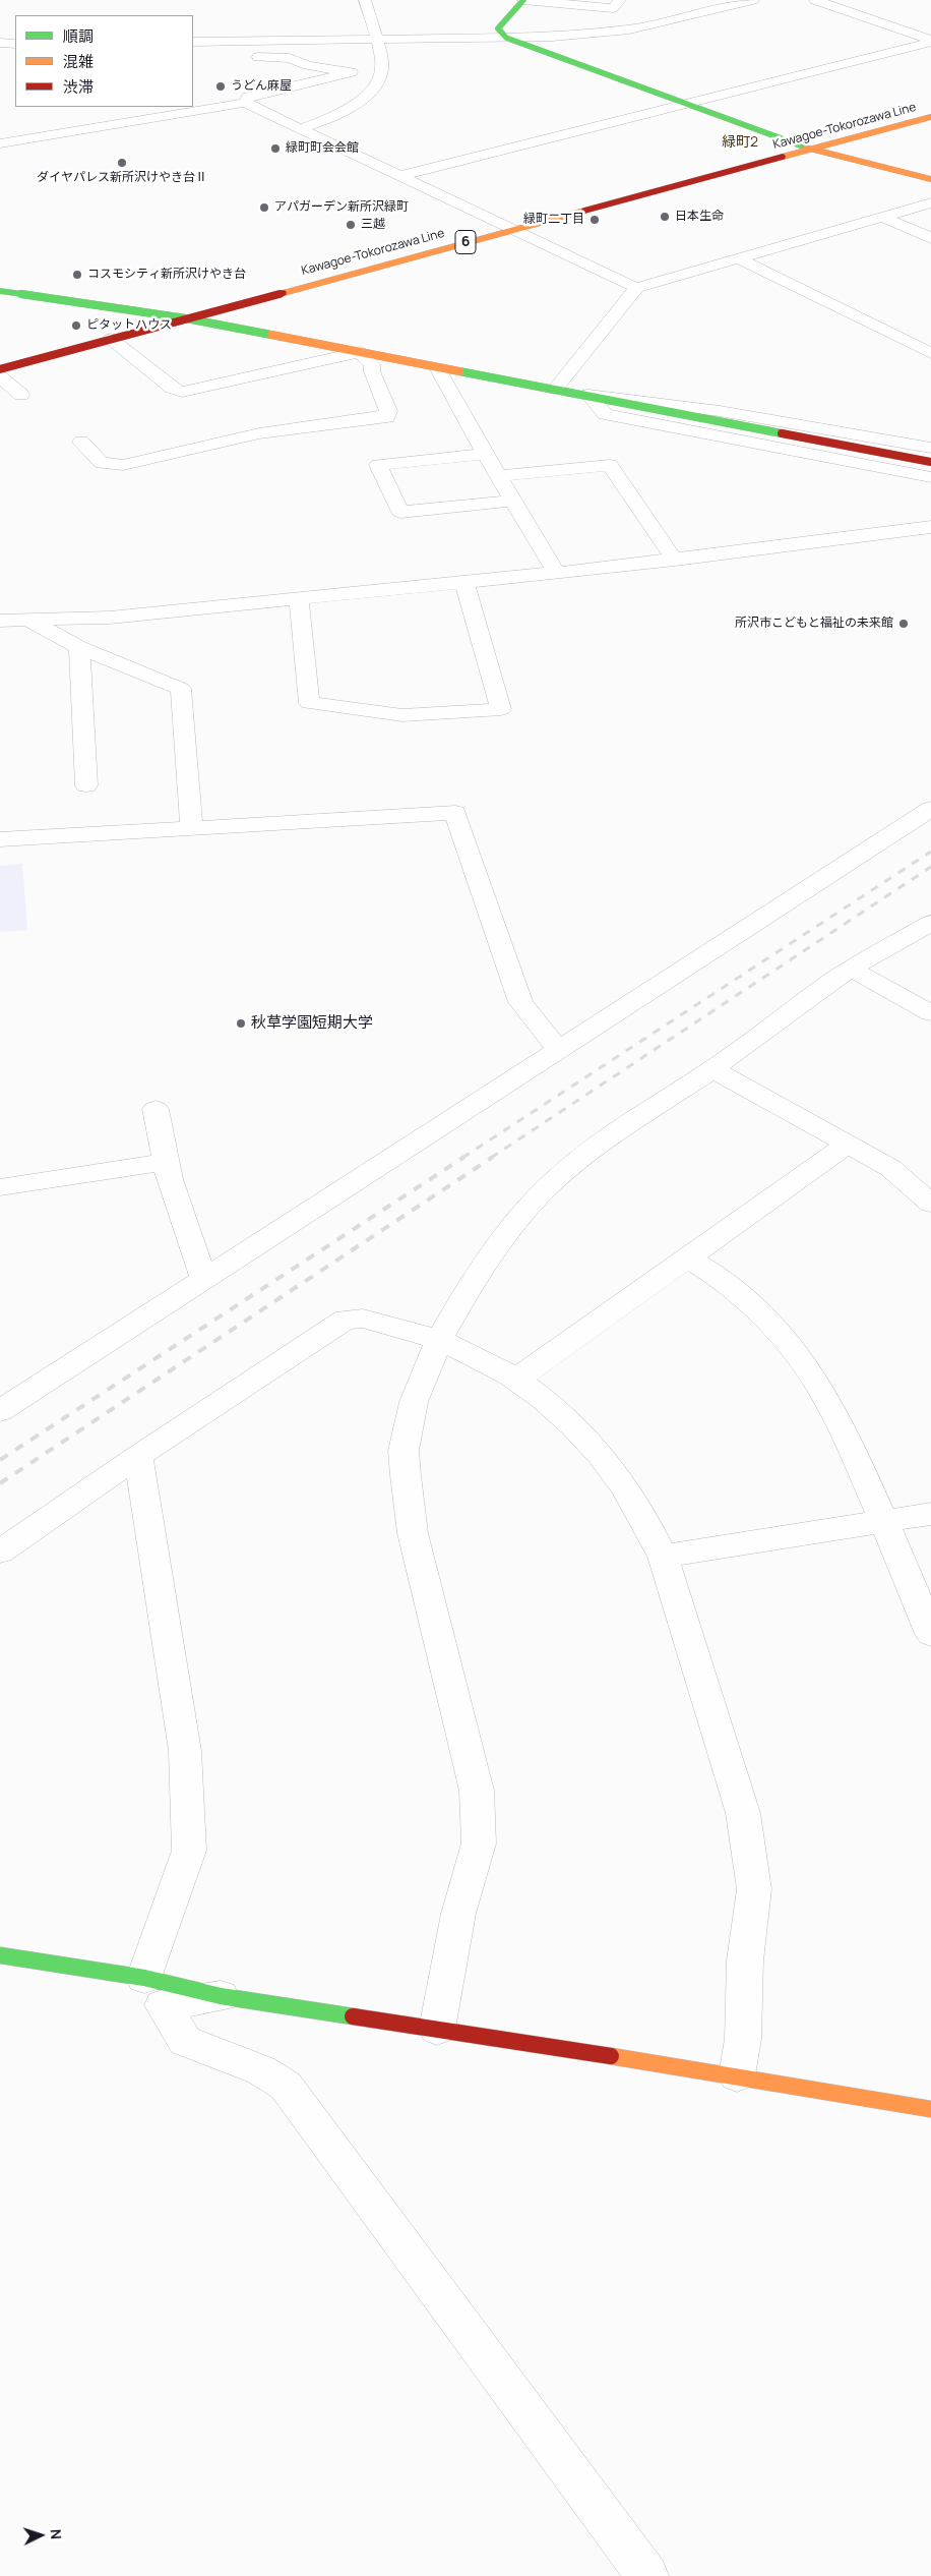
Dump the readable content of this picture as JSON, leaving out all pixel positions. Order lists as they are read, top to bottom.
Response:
{
  "streets": {
    "street": ["Kawagoe-Tokorozawa Line", "6"]
  },
  "districts": ["緑町2"],
  "places": [
    "うどん麻屋",
    "緑町町会会館",
    "ダイヤパレス新所沢けやき台Ⅱ",
    "アパガーデン新所沢緑町",
    "日本生命",
    "緑町二丁目",
    "三越",
    "コスモシティ新所沢けやき台",
    "ピタットハウス",
    "所沢市こどもと福祉の未来館",
    "秋草学園短期大学"
  ],
  "legend": ["順調", "混雑", "渋滞"],
  "north": "right"
}
